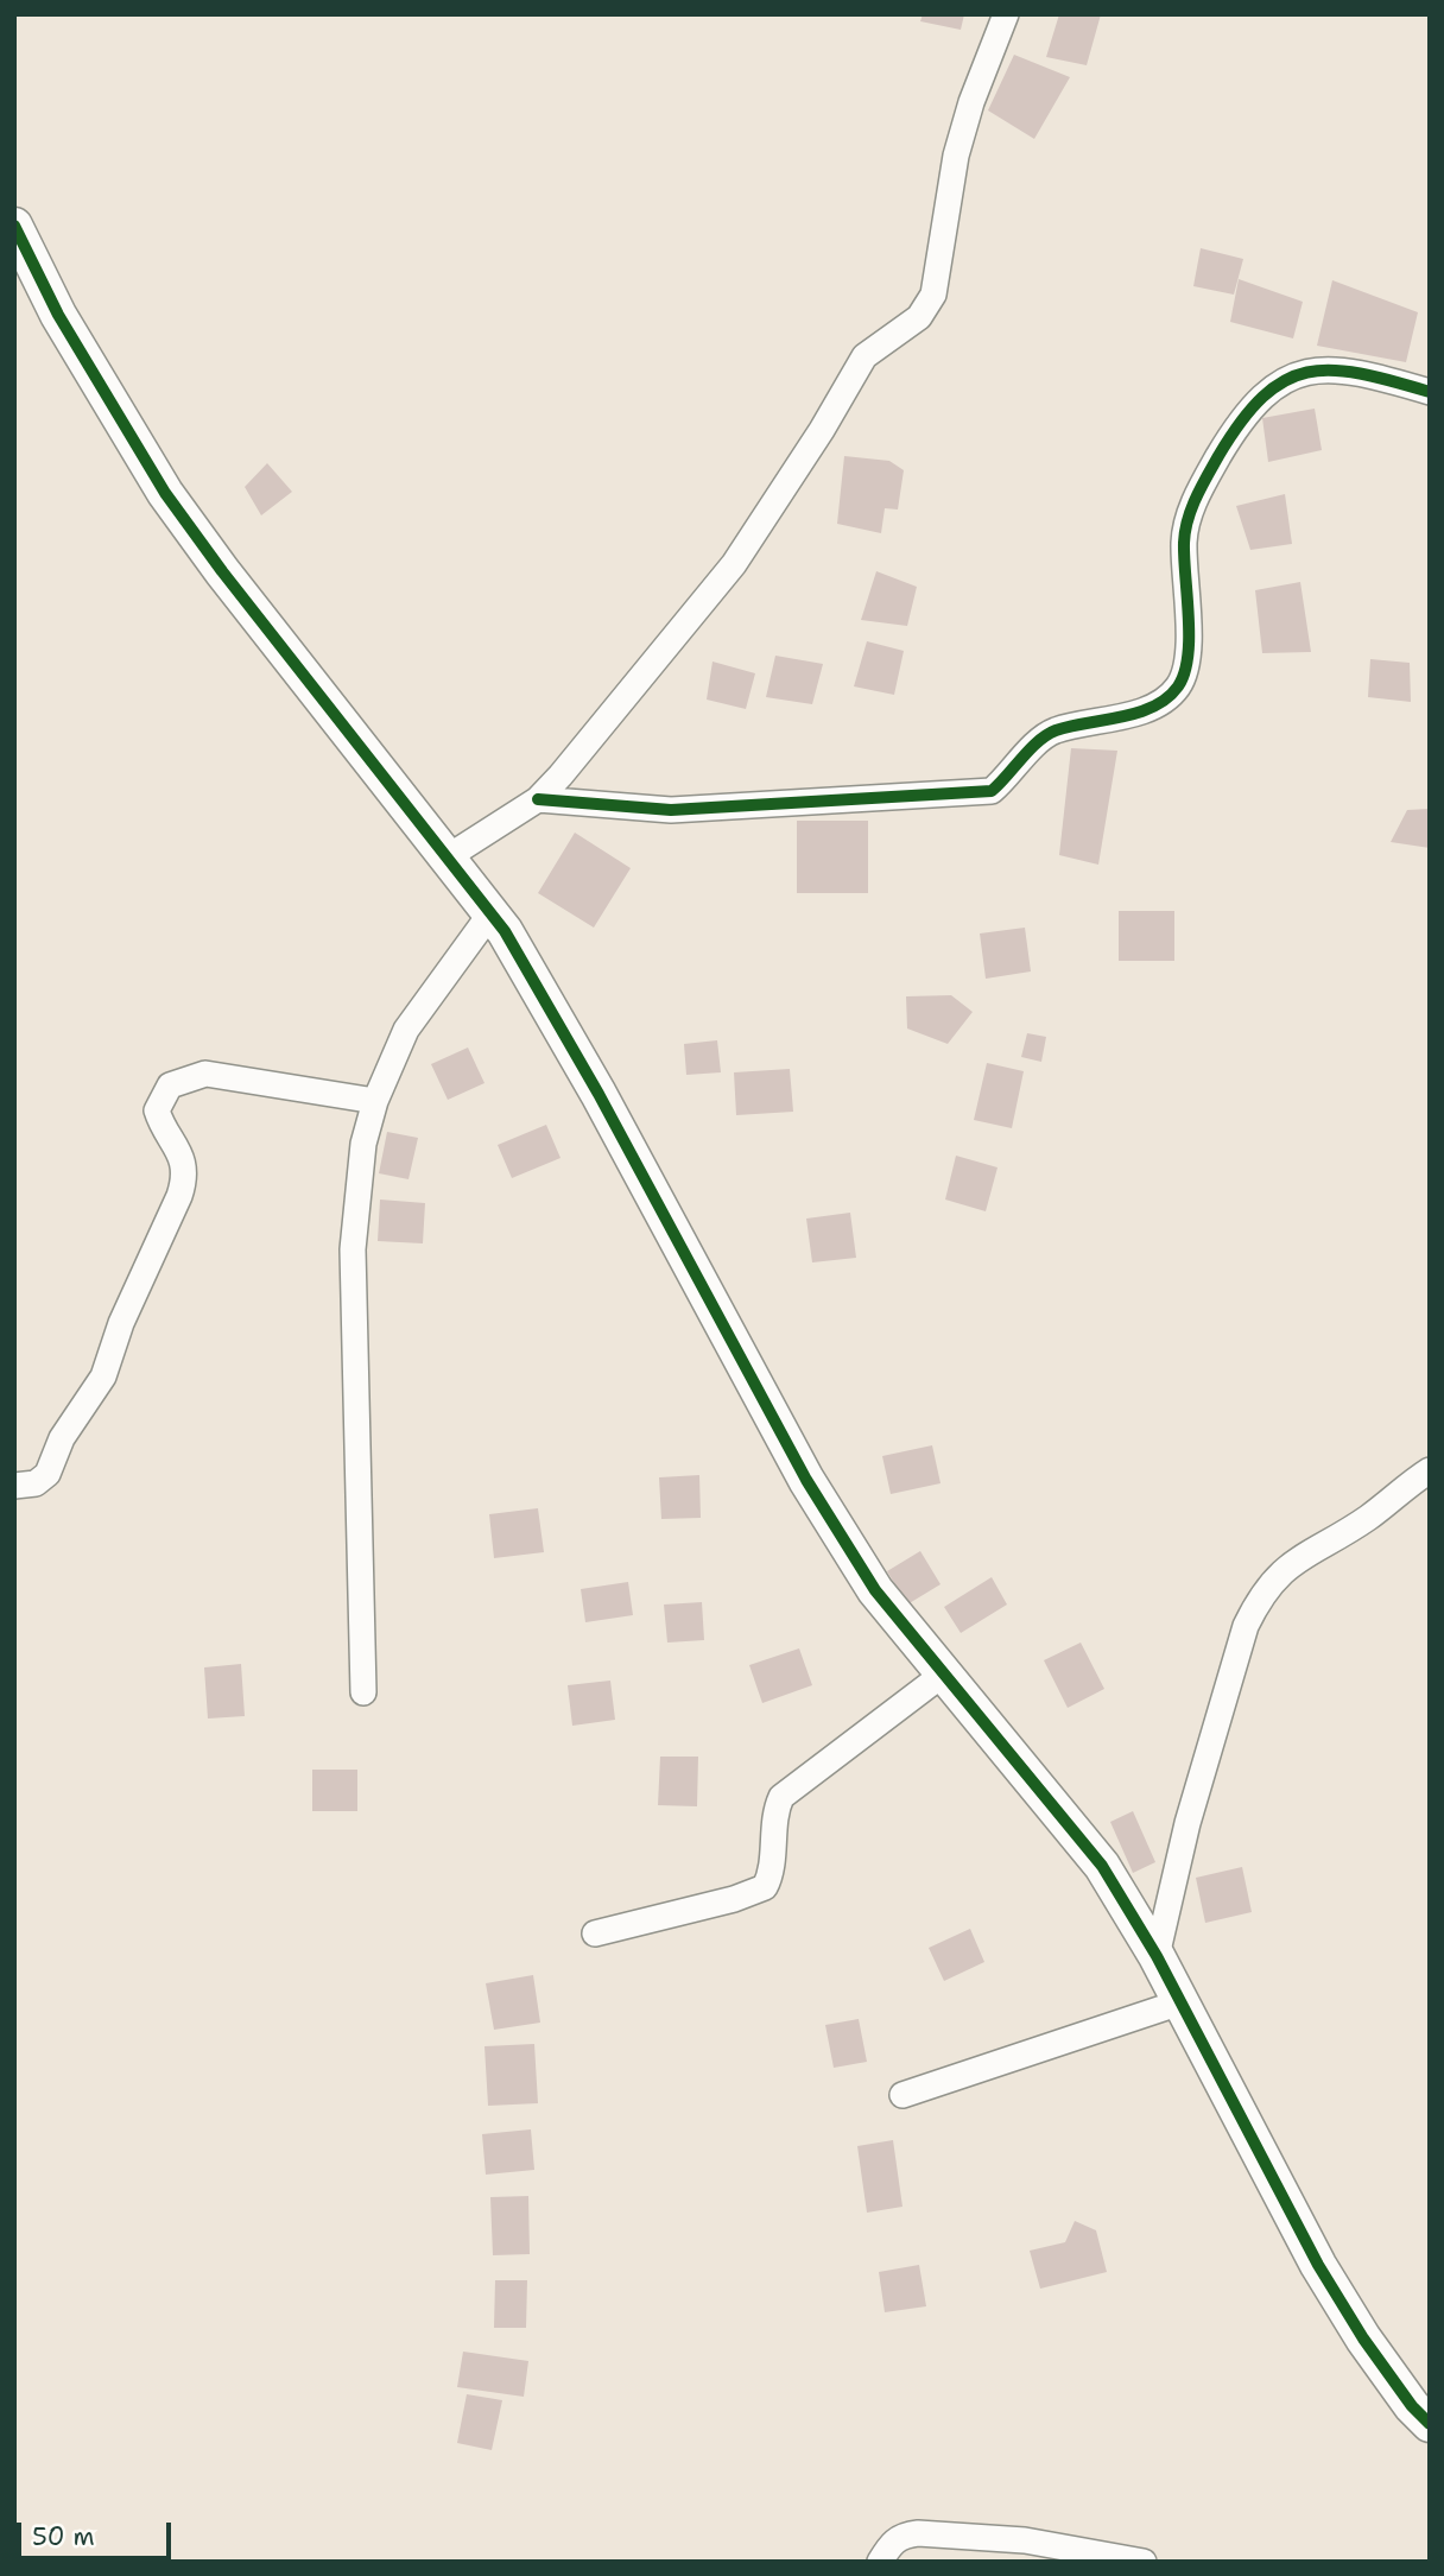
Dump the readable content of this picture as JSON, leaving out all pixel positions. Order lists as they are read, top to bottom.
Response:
{
  "scale_bar": "50 m"
}
